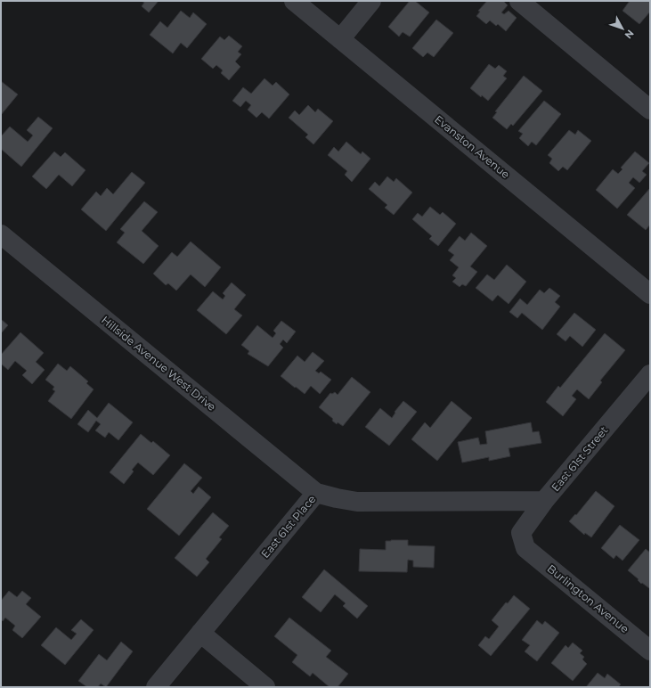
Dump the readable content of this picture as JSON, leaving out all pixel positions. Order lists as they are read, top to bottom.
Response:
{
  "streets": {
    "street": [
      "Evanston Avenue",
      "Hillside Avenue West Drive",
      "East 61st Street",
      "East 61st Place",
      "Burlington Avenue"
    ]
  },
  "crossings": [
    ["Hillside Avenue West Drive", "East 61st Place"],
    ["East 61st Street", "East 61st Place"],
    ["East 61st Street", "Burlington Avenue"]
  ],
  "north": "bottom right"
}
